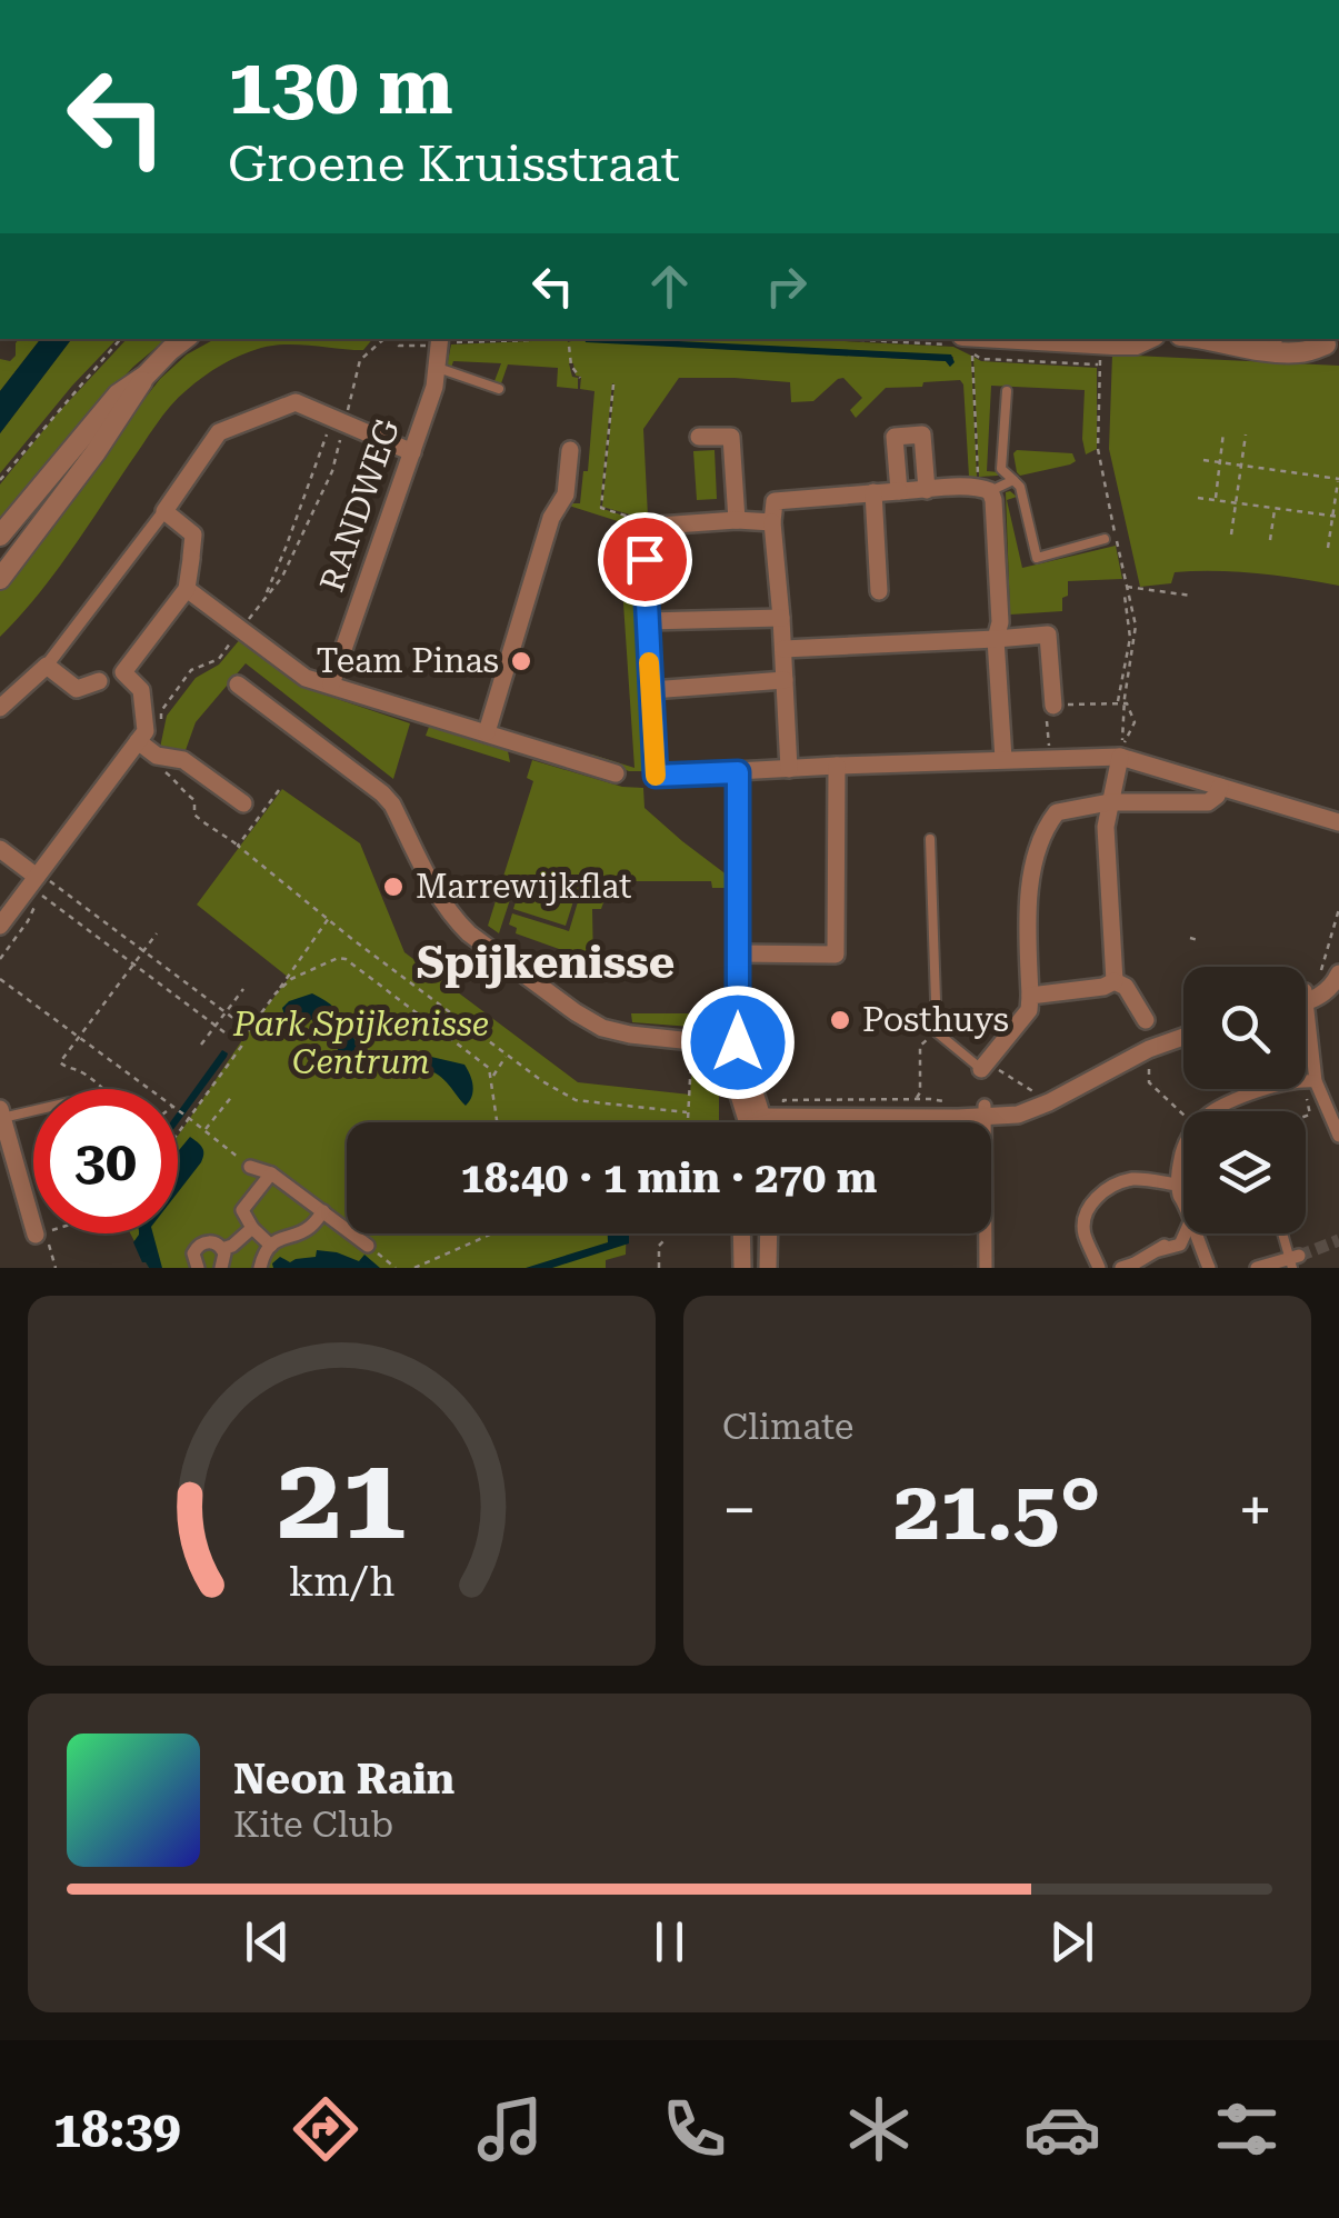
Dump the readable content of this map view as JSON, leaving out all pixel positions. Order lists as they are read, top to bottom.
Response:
{
  "streets": {
    "street": ["RANDWEG"]
  },
  "districts": ["Spijkenisse"],
  "parks": ["Park Spijkenisse Centrum"],
  "places": ["Team Pinas", "Marrewijkflat", "Posthuys"],
  "page": {
    "turn": ["130 m", "Groene Kruisstraat"],
    "limit": "30",
    "trip": "18:40 · 1 min · 270 m",
    "tile": "Climate",
    "heat": ["−", "21.5°", "+"],
    "song": ["Neon Rain", "Kite Club"],
    "tabs": "18:39",
    "gauge": ["21", "km/h"]
  }
}
